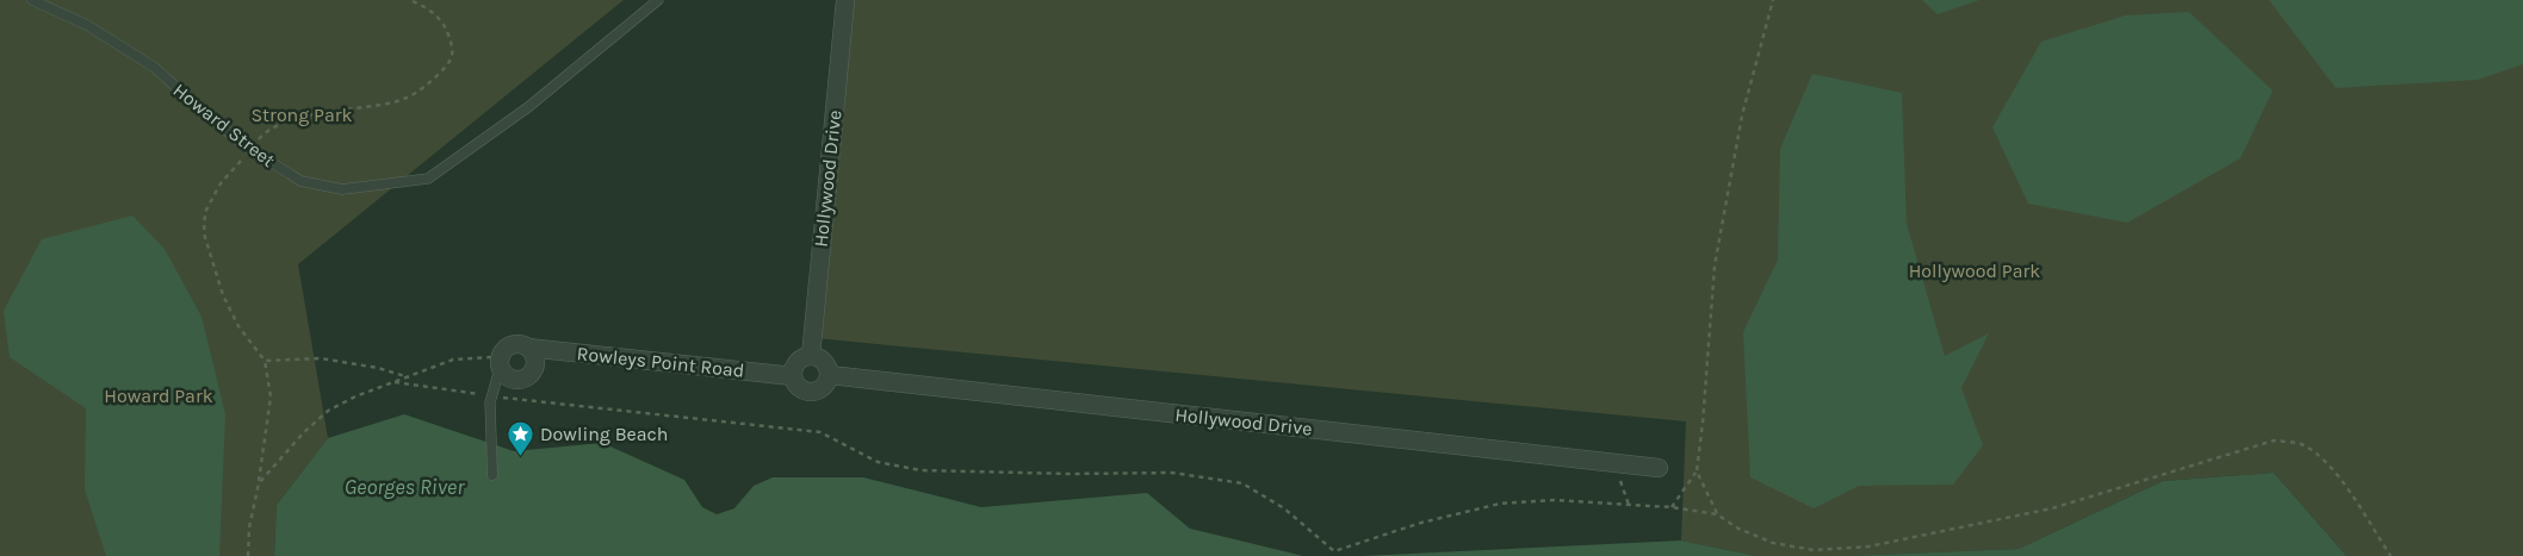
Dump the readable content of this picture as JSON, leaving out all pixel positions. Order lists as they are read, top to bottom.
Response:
{
  "streets": {
    "street": ["Hollywood Drive", "Rowleys Point Road"],
    "lane": ["Howard Street"]
  },
  "crossings": [
    ["Hollywood Drive", "Rowleys Point Road"]
  ],
  "water": ["Georges River"],
  "parks": ["Strong Park", "Hollywood Park", "Howard Park"],
  "places": {
    "place": ["Dowling Beach"]
  }
}
